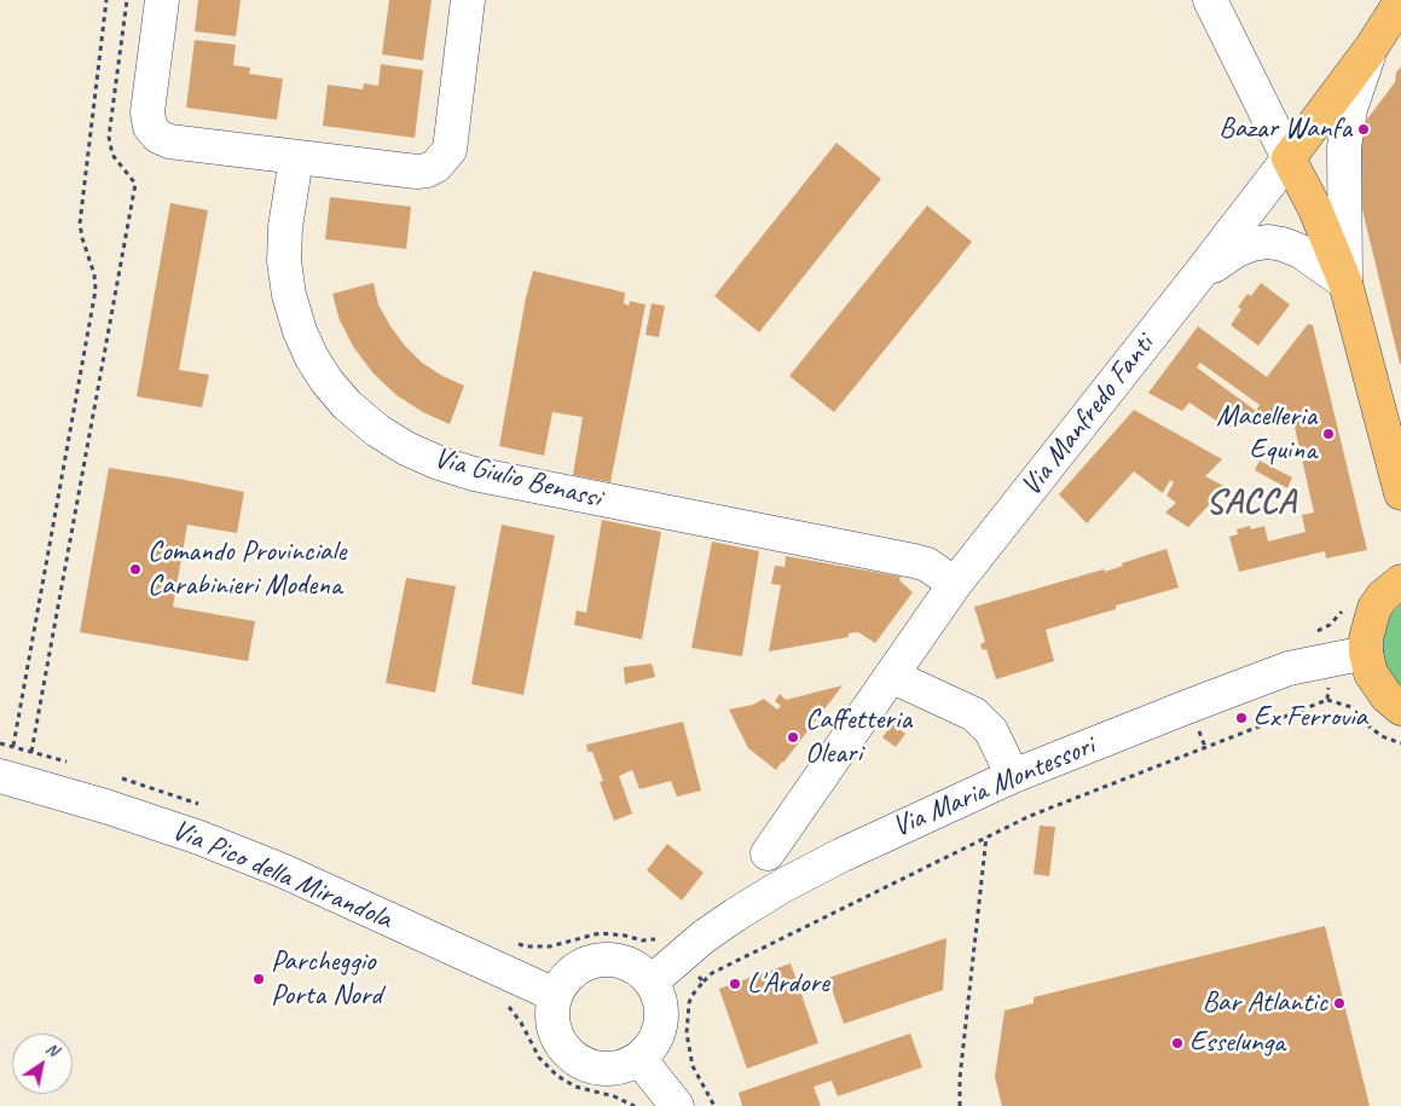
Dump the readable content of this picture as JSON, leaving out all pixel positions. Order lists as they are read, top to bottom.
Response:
{
  "streets": {
    "street": [
      "Via Manfredo Fanti",
      "Via Giulio Benassi",
      "Via Maria Montessori",
      "Via Pico della Mirandola"
    ]
  },
  "crossings": [
    ["Via Manfredo Fanti", "Via Giulio Benassi"],
    ["Via Maria Montessori", "Via Pico della Mirandola"]
  ],
  "districts": ["SACCA"],
  "places": [
    "Bazar Wanfa",
    "Macelleria Equina",
    "Comando Provinciale Carabinieri Modena",
    "Ex Ferrovia",
    "Caffetteria Oleari",
    "Parcheggio Porta Nord",
    "L'Ardore",
    "Bar Atlantic",
    "Esselunga"
  ],
  "north": "top right"
}
